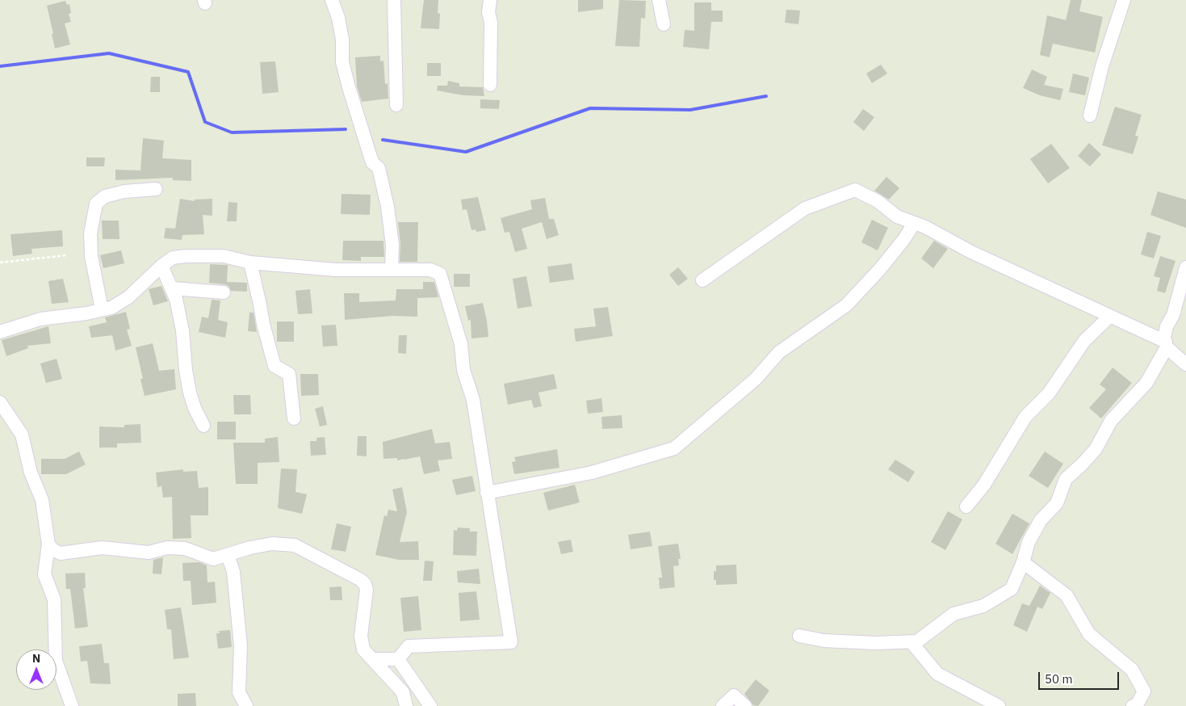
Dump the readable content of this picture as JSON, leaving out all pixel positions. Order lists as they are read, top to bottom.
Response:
{
  "scale_bar": "50 m",
  "north": "top"
}
